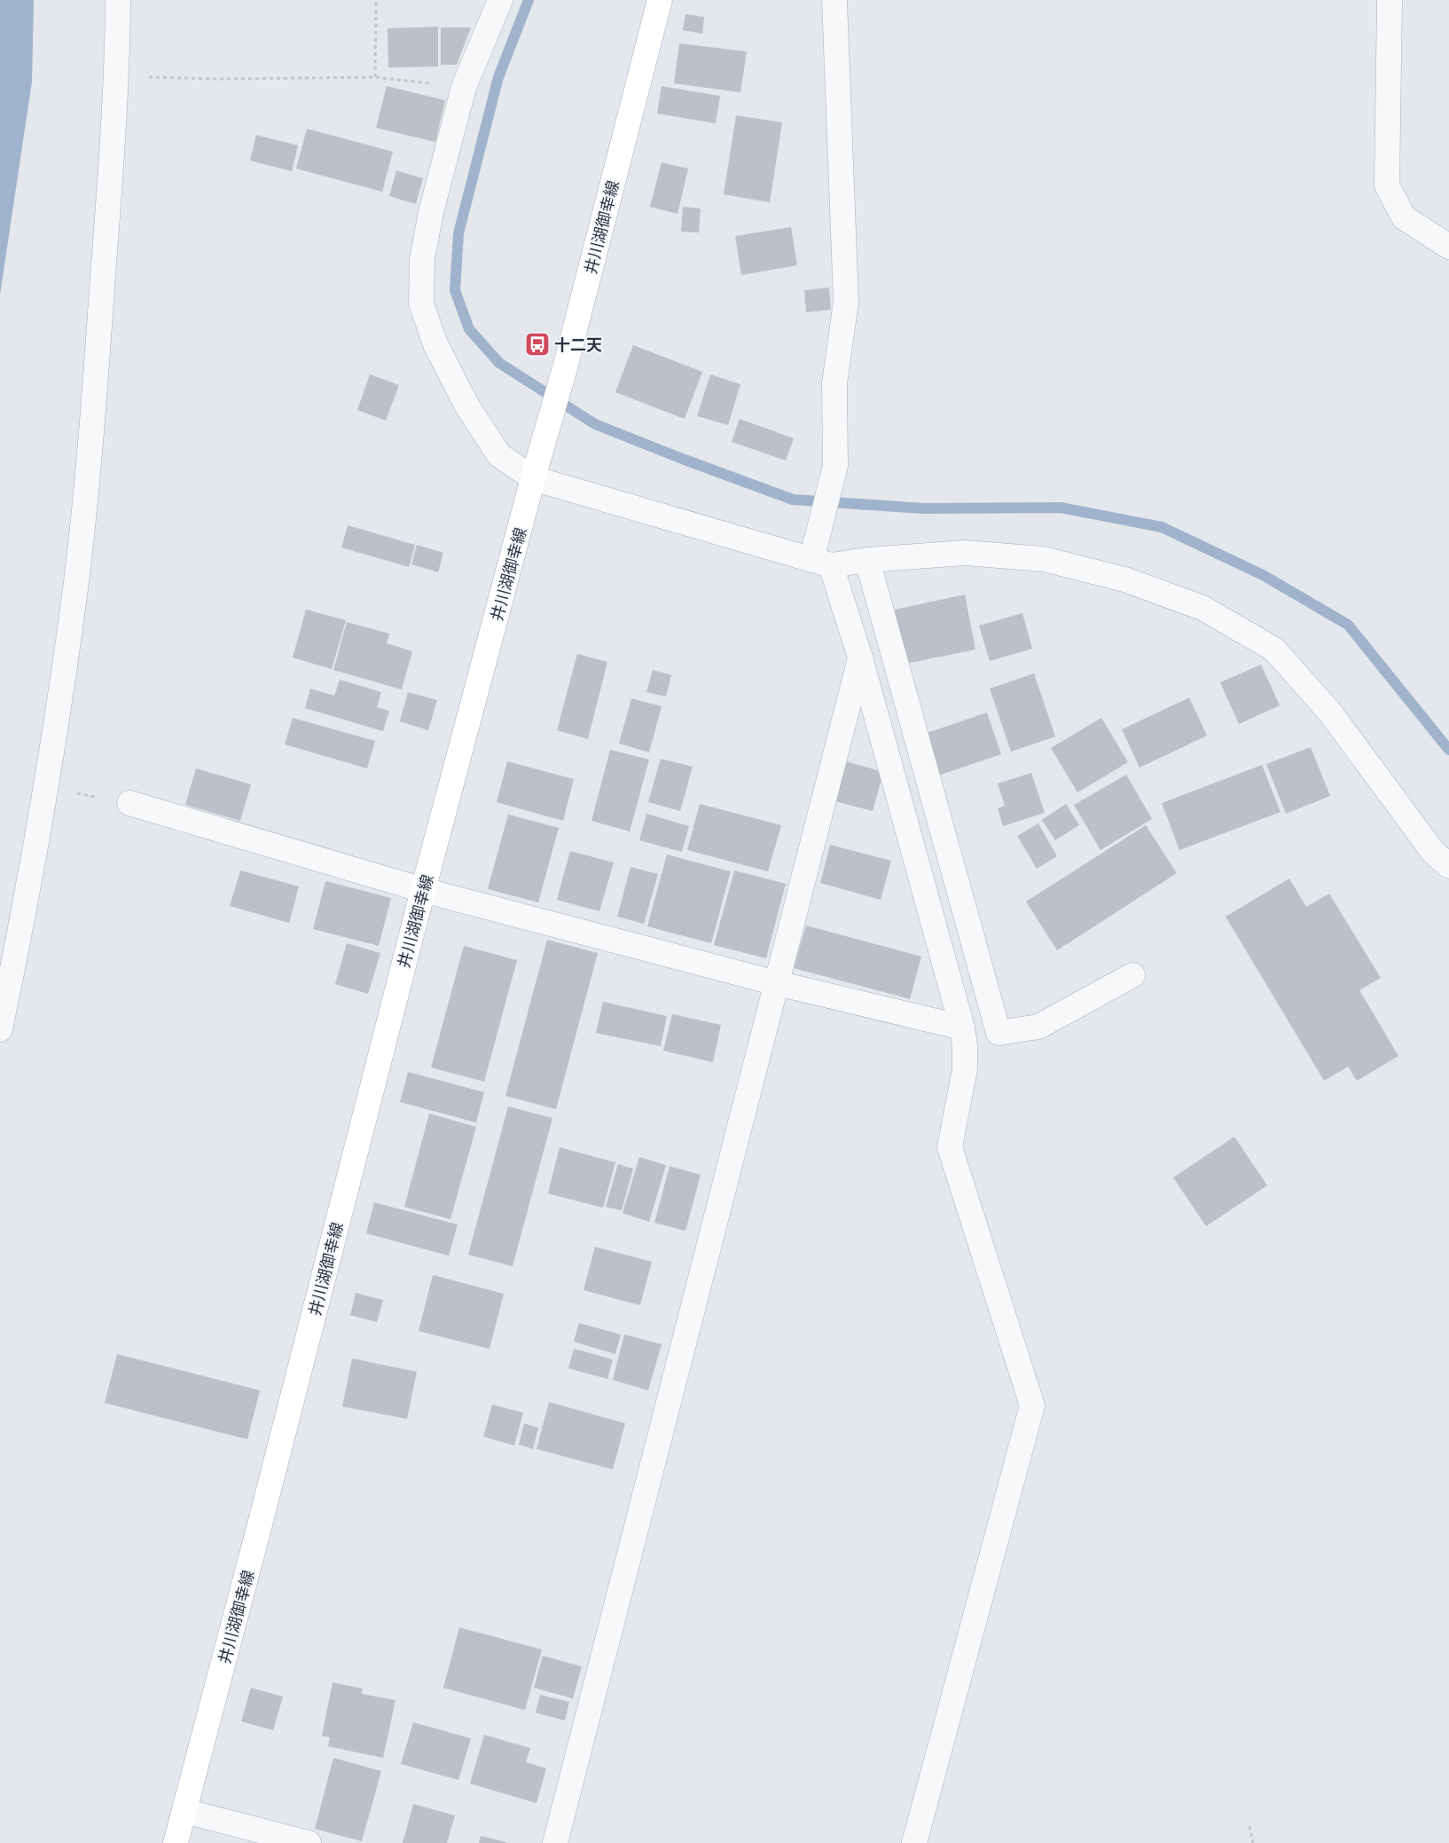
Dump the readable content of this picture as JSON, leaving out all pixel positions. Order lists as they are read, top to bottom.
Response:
{
  "streets": {
    "main road": ["井川湖御幸線"]
  },
  "places": {
    "bus stop": ["十二天"]
  }
}
